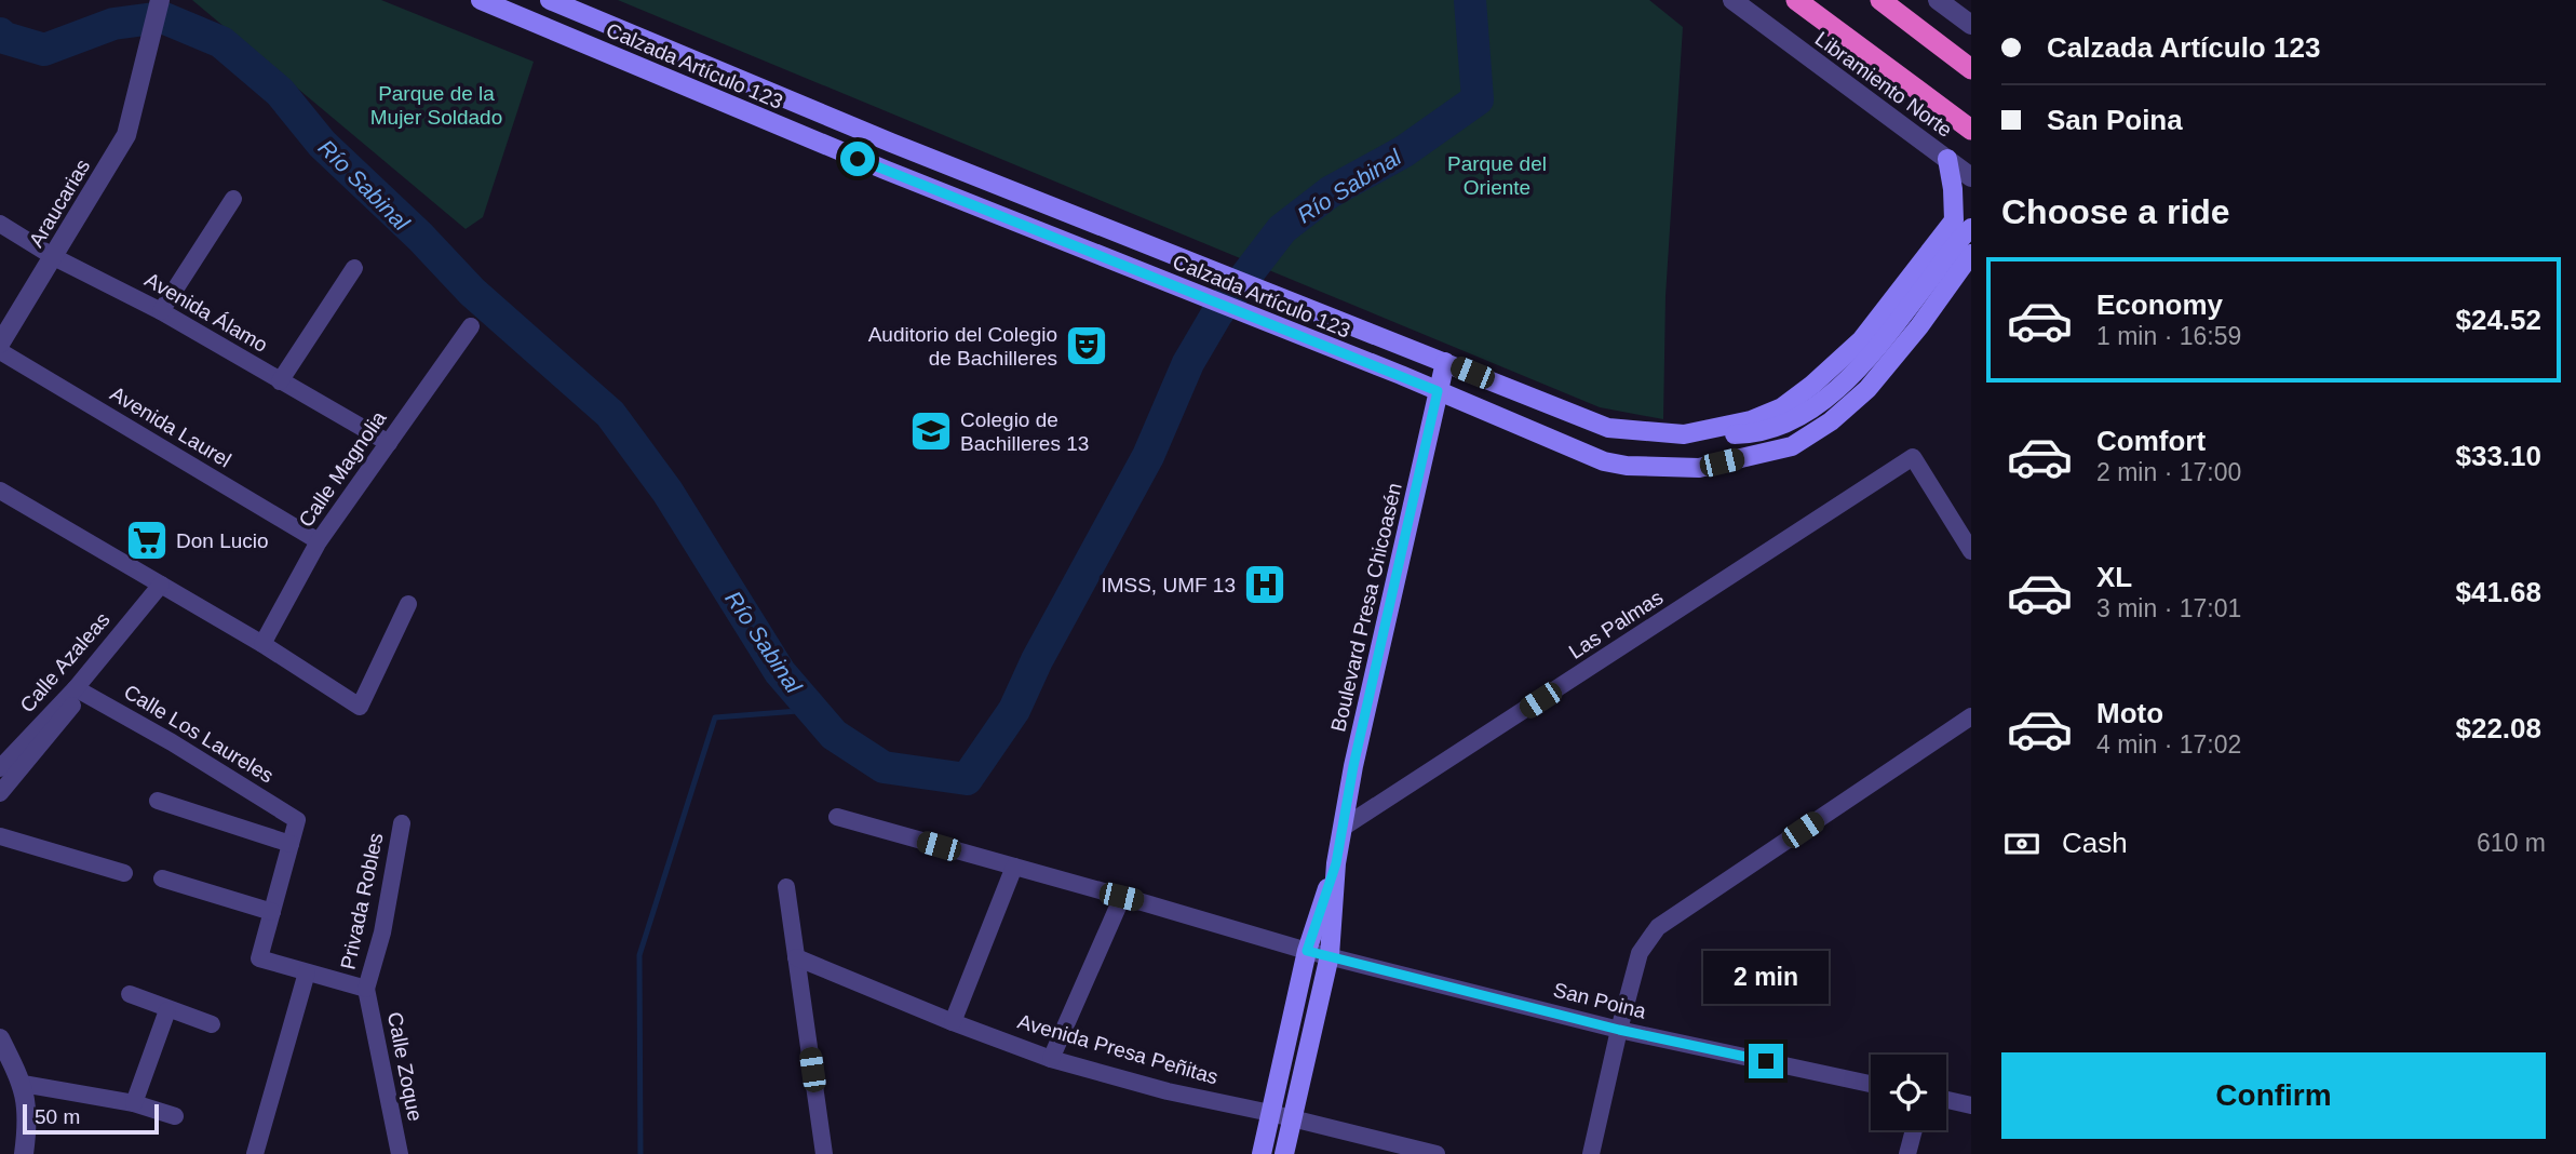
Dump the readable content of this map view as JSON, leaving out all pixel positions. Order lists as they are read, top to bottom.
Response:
{
  "streets": {
    "main road": ["Calzada Artículo 123", "Boulevard Presa Chicoasén"],
    "street": [
      "Libramiento Norte",
      "Araucarias",
      "Avenida Álamo",
      "Avenida Laurel",
      "Calle Magnolia",
      "Las Palmas",
      "Calle Azaleas",
      "Calle Los Laureles",
      "Privada Robles",
      "San Poina",
      "Avenida Presa Peñitas",
      "Calle Zoque"
    ]
  },
  "crossings": [
    ["Calzada Artículo 123", "Boulevard Presa Chicoasén"],
    ["Araucarias", "Avenida Álamo"],
    ["Avenida Álamo", "Calle Magnolia"],
    ["Avenida Laurel", "Calle Magnolia"],
    ["Boulevard Presa Chicoasén", "Las Palmas"],
    ["Boulevard Presa Chicoasén", "San Poina"],
    ["Boulevard Presa Chicoasén", "Avenida Presa Peñitas"],
    ["Calle Azaleas", "Calle Los Laureles"],
    ["Privada Robles", "Calle Zoque"]
  ],
  "water": ["Río Sabinal"],
  "parks": ["Parque de la Mujer Soldado", "Parque del Oriente"],
  "places": {
    "theatre": ["Auditorio del Colegio de Bachilleres"],
    "school or university": ["Colegio de Bachilleres 13"],
    "supermarket": ["Don Lucio"],
    "hospital": ["IMSS, UMF 13"]
  },
  "scale_bar": "50 m",
  "page": {
    "banner": ["Calzada Artículo 123", "San Poina"],
    "heading": "Choose a ride",
    "list": [
      {
        "name": "Economy",
        "note": "1 min · 16:59",
        "value": "$24.52"
      },
      {
        "name": "Comfort",
        "note": "2 min · 17:00",
        "value": "$33.10"
      },
      {
        "name": "XL",
        "note": "3 min · 17:01",
        "value": "$41.68"
      },
      {
        "name": "Moto",
        "note": "4 min · 17:02",
        "value": "$22.08"
      }
    ],
    "pay": ["Cash", "610 m"],
    "bubble": "2 min",
    "buttons": "Confirm",
    "scale": "50 m"
  }
}
